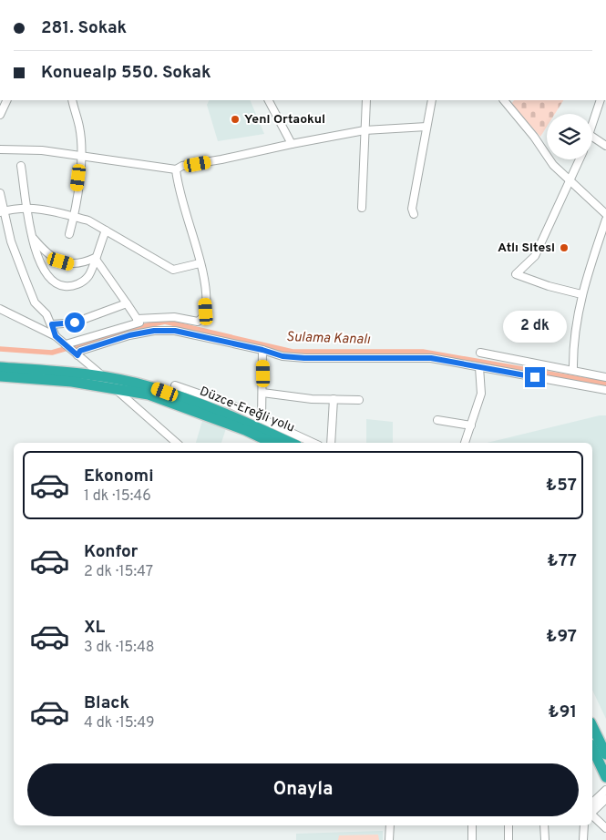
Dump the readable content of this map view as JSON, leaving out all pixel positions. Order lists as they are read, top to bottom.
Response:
{
  "streets": {
    "highway": ["Düzce-Ereğli yolu"]
  },
  "water": ["Sulama Kanalı"],
  "places": ["Yeni Ortaokul", "Atlı Sitesi"],
  "page": {
    "banner": ["281. Sokak", "Konuealp 550. Sokak"],
    "bubble": "2 dk",
    "list": [
      {
        "name": "Ekonomi",
        "note": "1 dk · 15:46",
        "value": "₺57"
      },
      {
        "name": "Konfor",
        "note": "2 dk · 15:47",
        "value": "₺77"
      },
      {
        "name": "XL",
        "note": "3 dk · 15:48",
        "value": "₺97"
      },
      {
        "name": "Black",
        "note": "4 dk · 15:49",
        "value": "₺91"
      }
    ],
    "buttons": "Onayla"
  }
}
